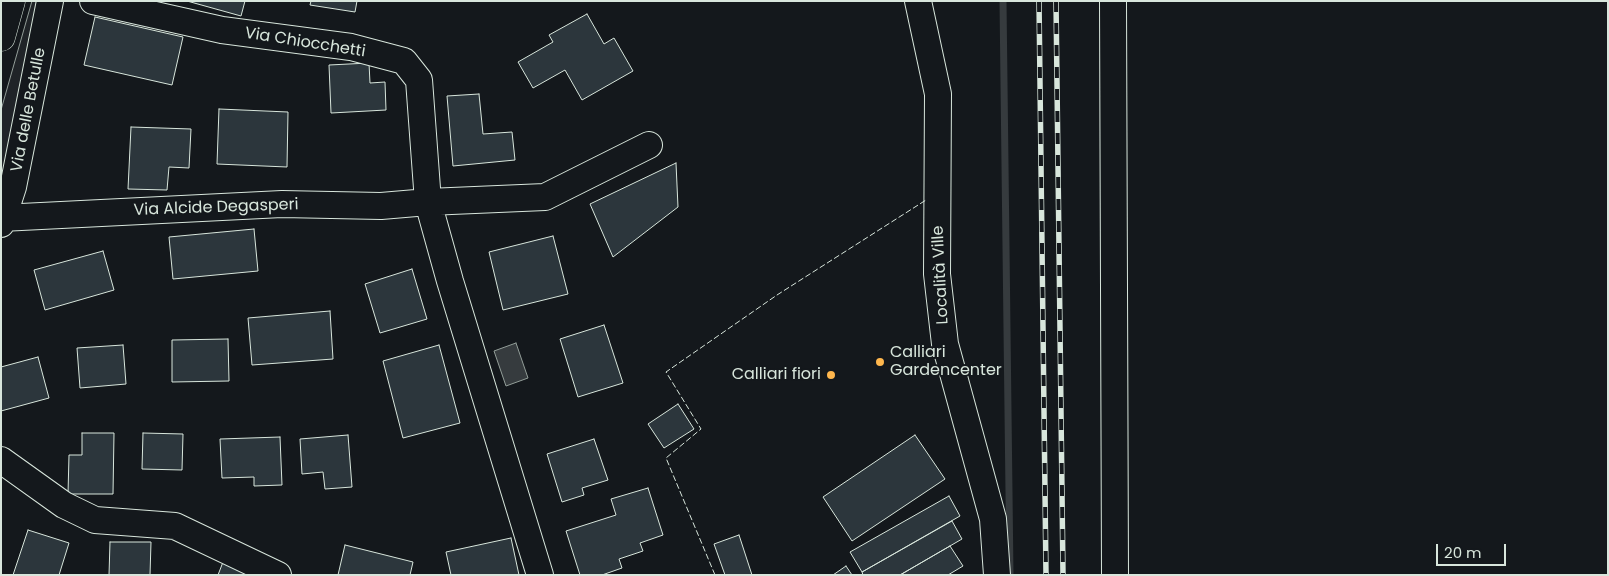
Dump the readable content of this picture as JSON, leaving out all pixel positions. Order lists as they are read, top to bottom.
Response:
{
  "streets": {
    "street": [
      "Via Chiocchetti",
      "Via delle Betulle",
      "Via Alcide Degasperi",
      "Località Ville"
    ]
  },
  "crossings": [
    ["Via Chiocchetti", "Via Alcide Degasperi"],
    ["Via delle Betulle", "Via Alcide Degasperi"]
  ],
  "places": ["Calliari Gardencenter", "Calliari fiori"],
  "scale_bar": "20 m"
}
